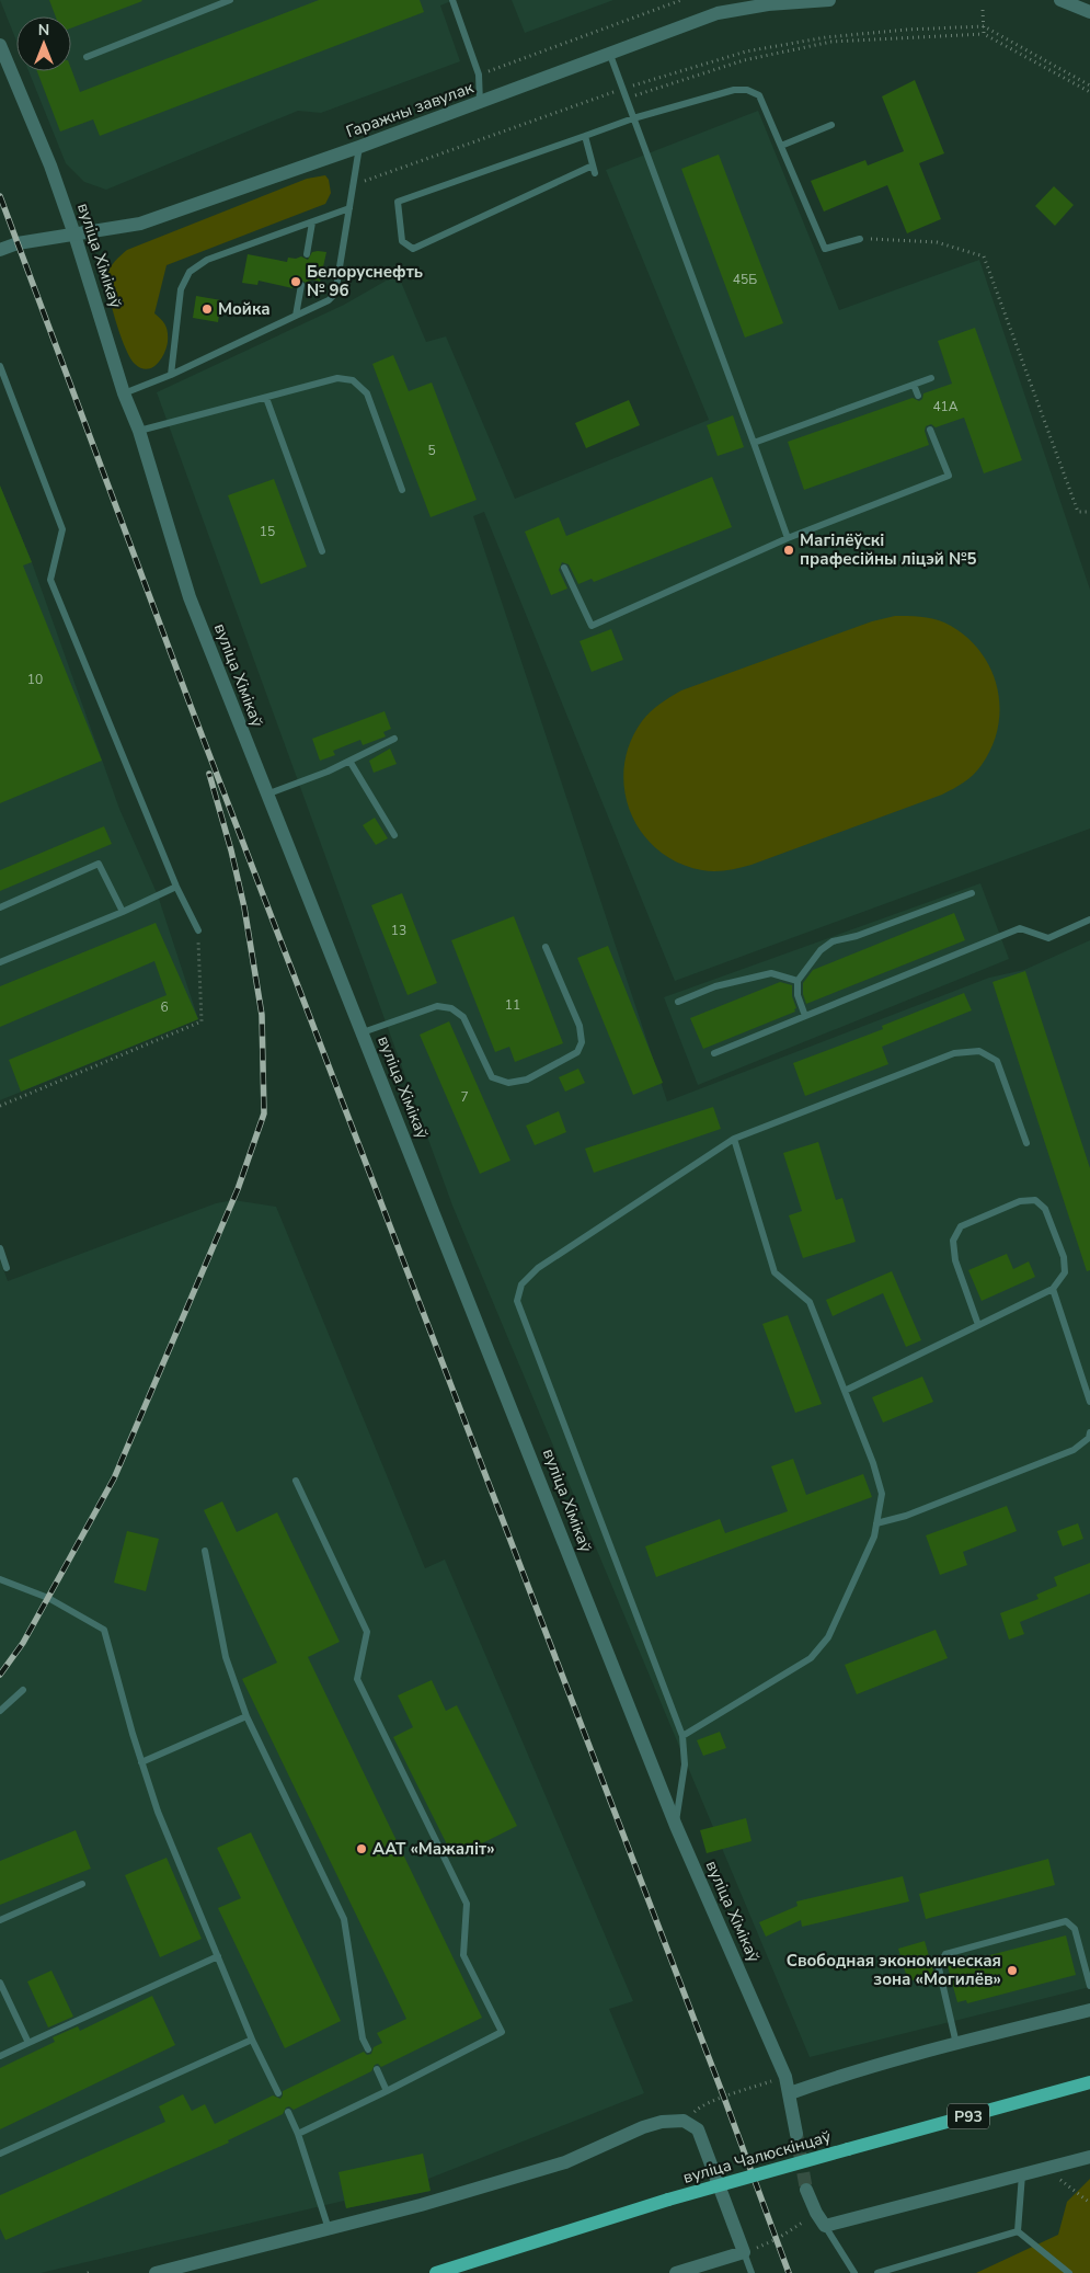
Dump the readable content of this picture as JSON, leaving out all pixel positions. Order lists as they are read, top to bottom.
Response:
{
  "streets": {
    "main road": ["Р93", "вуліца Чалюскінцаў"],
    "street": ["Гаражны завулак", "вуліца Хімікаў"]
  },
  "crossings": [
    ["Гаражны завулак", "вуліца Хімікаў"]
  ],
  "places": [
    "Белоруснефть № 96",
    "Мойка",
    "Магілёўскі прафесійны ліцэй №5",
    "ААТ «Мажаліт»",
    "Свободная экономическая зона «Могилёв»"
  ],
  "house_numbers": [
    "45Б",
    "41А",
    "5",
    "15",
    "10",
    "13",
    "11",
    "6",
    "7"
  ],
  "north": "top"
}
